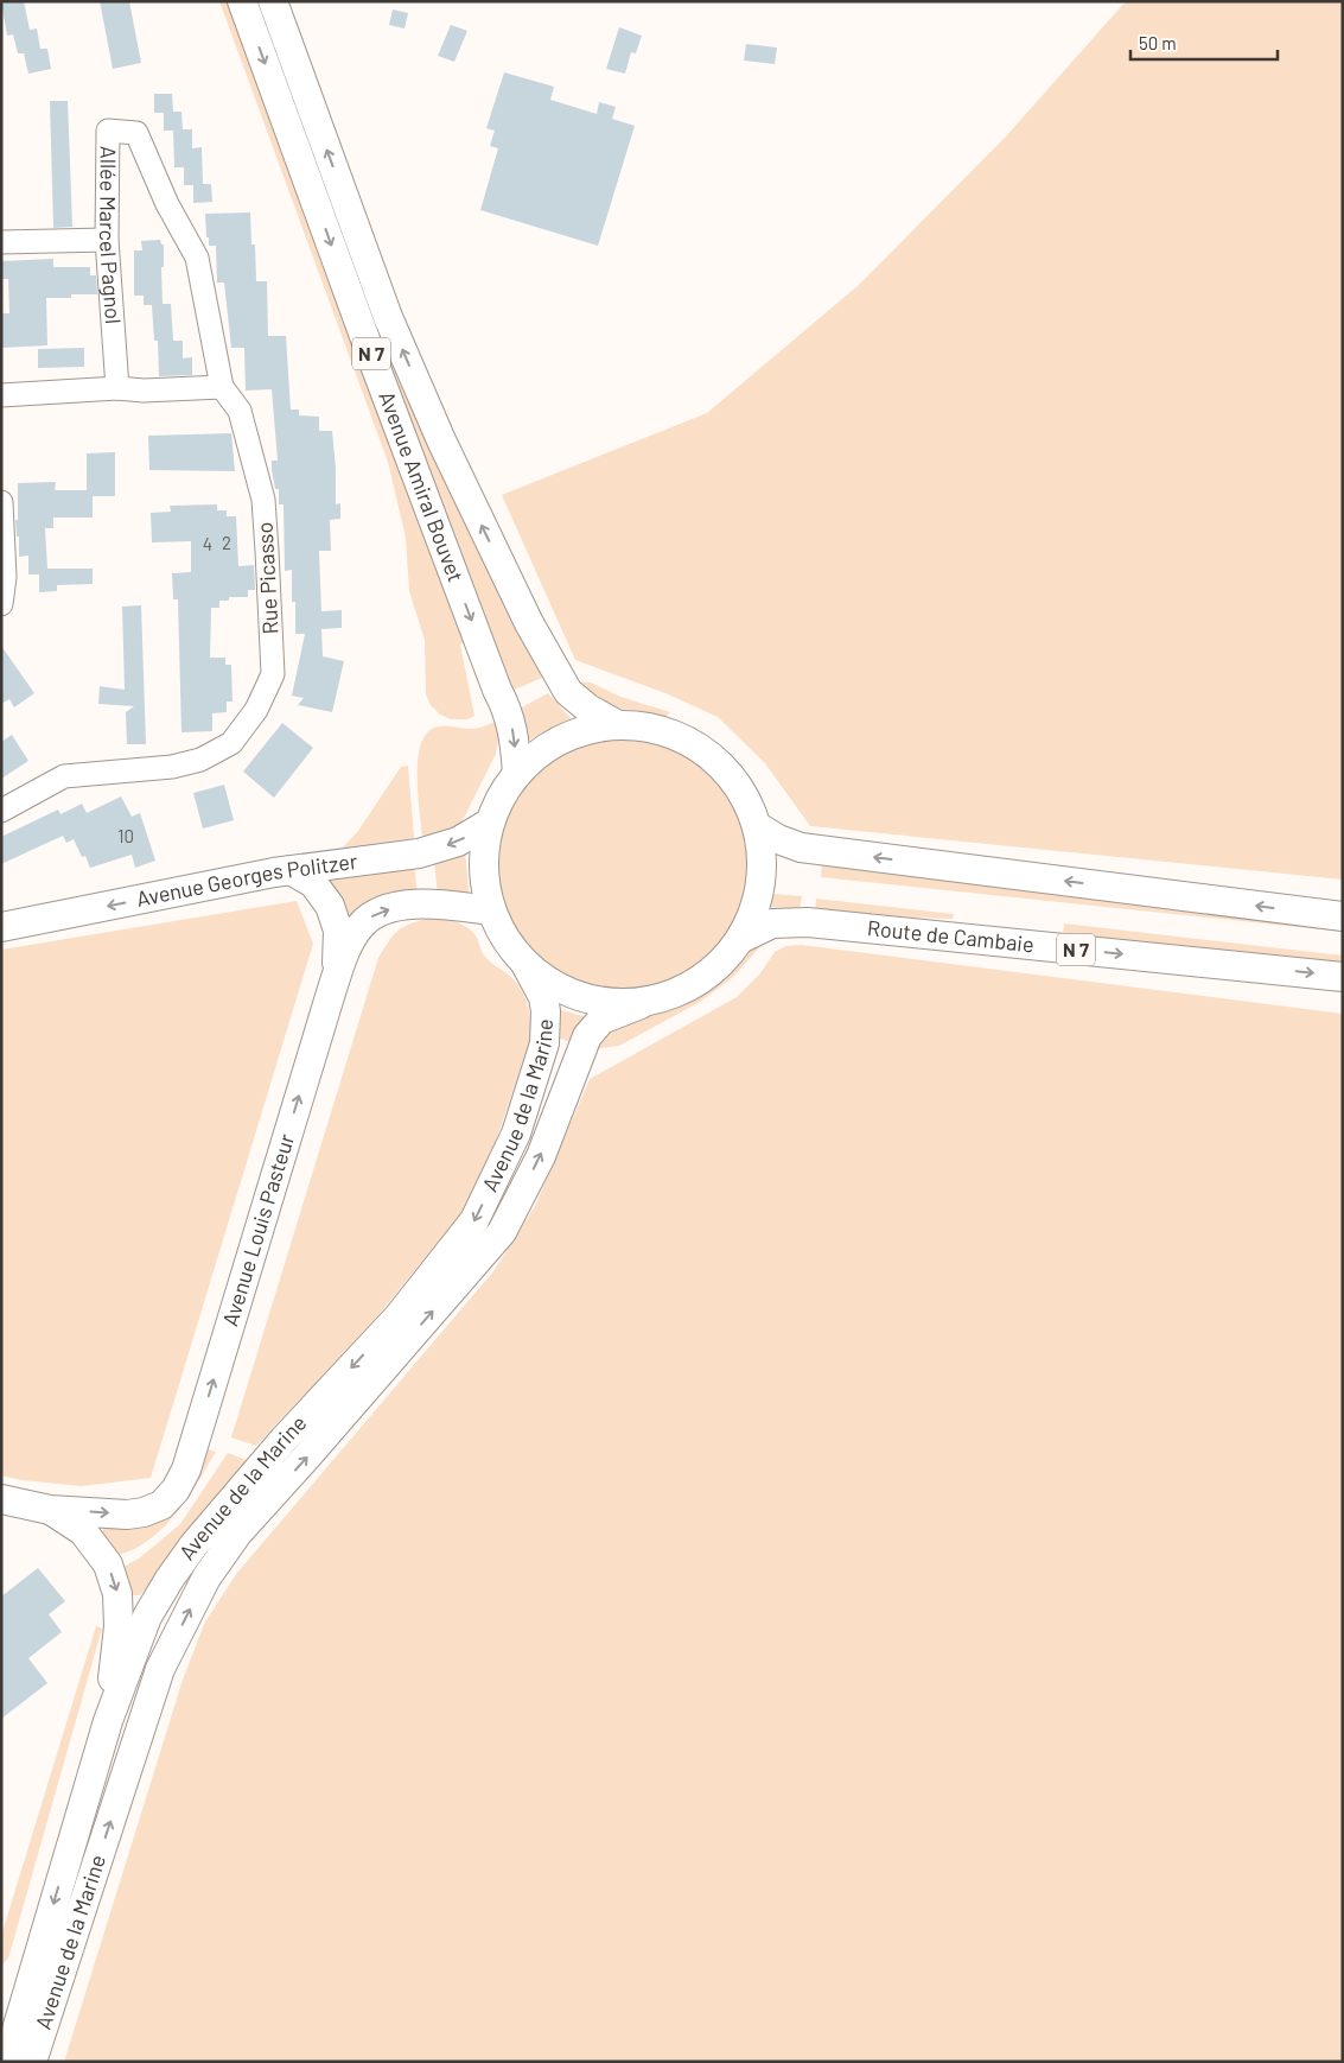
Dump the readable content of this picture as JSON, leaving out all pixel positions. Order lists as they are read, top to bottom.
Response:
{
  "streets": {
    "main road": [
      "N 7",
      "Avenue Amiral Bouvet",
      "Avenue Georges Politzer",
      "Route de Cambaie",
      "Avenue de la Marine",
      "Avenue Louis Pasteur"
    ],
    "street": ["Allée Marcel Pagnol", "Rue Picasso"]
  },
  "crossings": [
    ["Allée Marcel Pagnol", "Rue Picasso"],
    ["Route de Cambaie", "Avenue de la Marine"]
  ],
  "one_way": ["Avenue Georges Politzer", "Avenue Louis Pasteur"],
  "house_numbers": ["2", "4", "10"],
  "scale_bar": "50 m"
}
